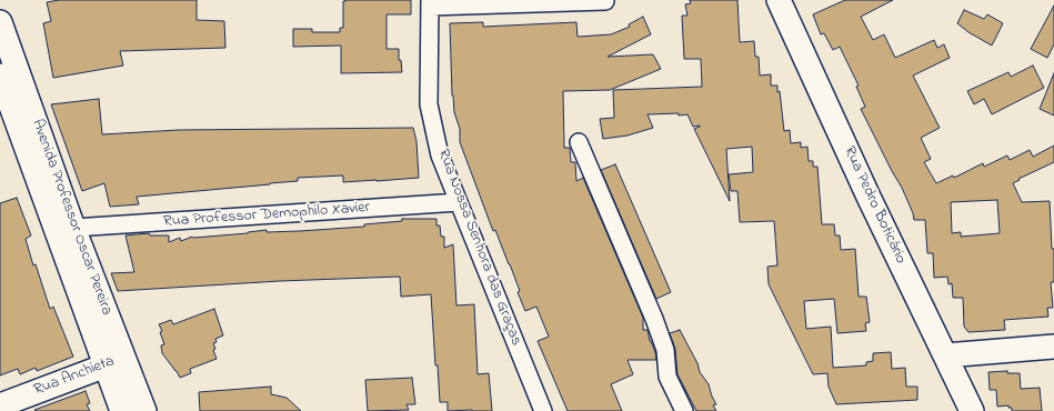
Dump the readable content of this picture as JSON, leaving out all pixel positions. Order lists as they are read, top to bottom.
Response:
{
  "streets": {
    "main road": ["Rua Pedro Boticário", "Avenida Professor Oscar Pereira", "Rua Anchieta"],
    "street": ["Rua Professor Demophilo Xavier", "Rua Nossa Senhora das Graças"]
  },
  "crossings": [
    ["Rua Professor Demophilo Xavier", "Avenida Professor Oscar Pereira"],
    ["Rua Professor Demophilo Xavier", "Rua Nossa Senhora das Graças"],
    ["Avenida Professor Oscar Pereira", "Rua Anchieta"]
  ]
}
